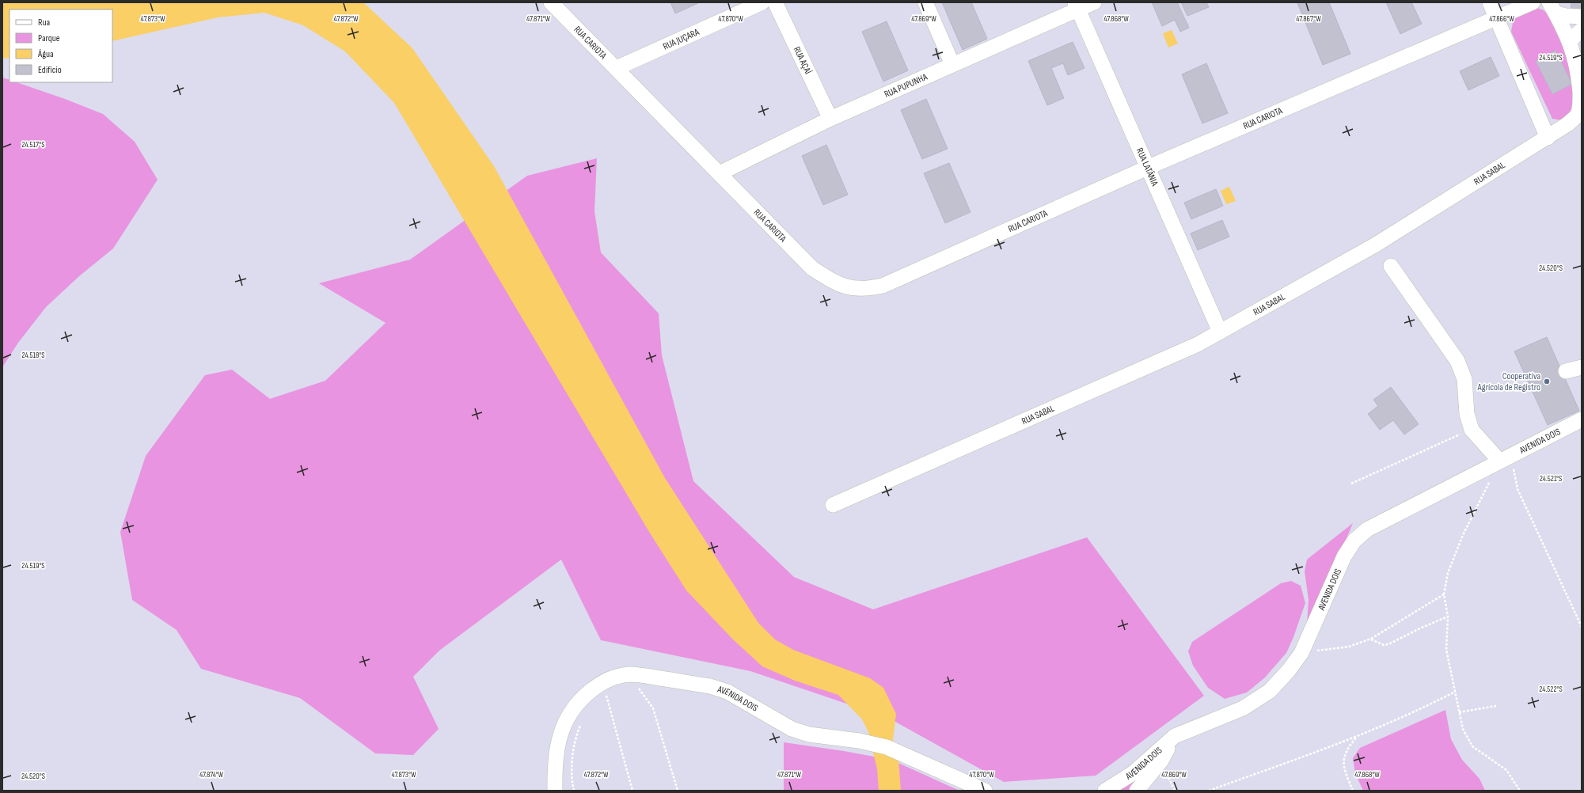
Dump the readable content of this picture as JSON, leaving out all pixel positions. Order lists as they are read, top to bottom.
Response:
{
  "streets": {
    "street": [
      "RUA JUÇARA",
      "RUA CARIOTA",
      "RUA AÇAÍ",
      "RUA PUPUNHA",
      "RUA LATÂNIA",
      "RUA SABAL",
      "AVENIDA DOIS"
    ]
  },
  "crossings": [
    ["RUA JUÇARA", "RUA CARIOTA"],
    ["RUA CARIOTA", "RUA PUPUNHA"],
    ["RUA CARIOTA", "RUA LATÂNIA"],
    ["RUA AÇAÍ", "RUA PUPUNHA"],
    ["RUA PUPUNHA", "RUA LATÂNIA"],
    ["RUA LATÂNIA", "RUA SABAL"]
  ],
  "places": ["Cooperativa Agrícola de Registro"],
  "legend": [
    "Rua",
    "Parque",
    "Água",
    "Edifício"
  ],
  "coordinates": [
    "47.873°W",
    "47.872°W",
    "47.871°W",
    "47.870°W",
    "47.869°W",
    "47.868°W",
    "47.867°W",
    "47.866°W",
    "24.519°S",
    "24.517°S",
    "24.520°S",
    "24.518°S",
    "24.521°S",
    "24.522°S",
    "47.874°W"
  ]
}
